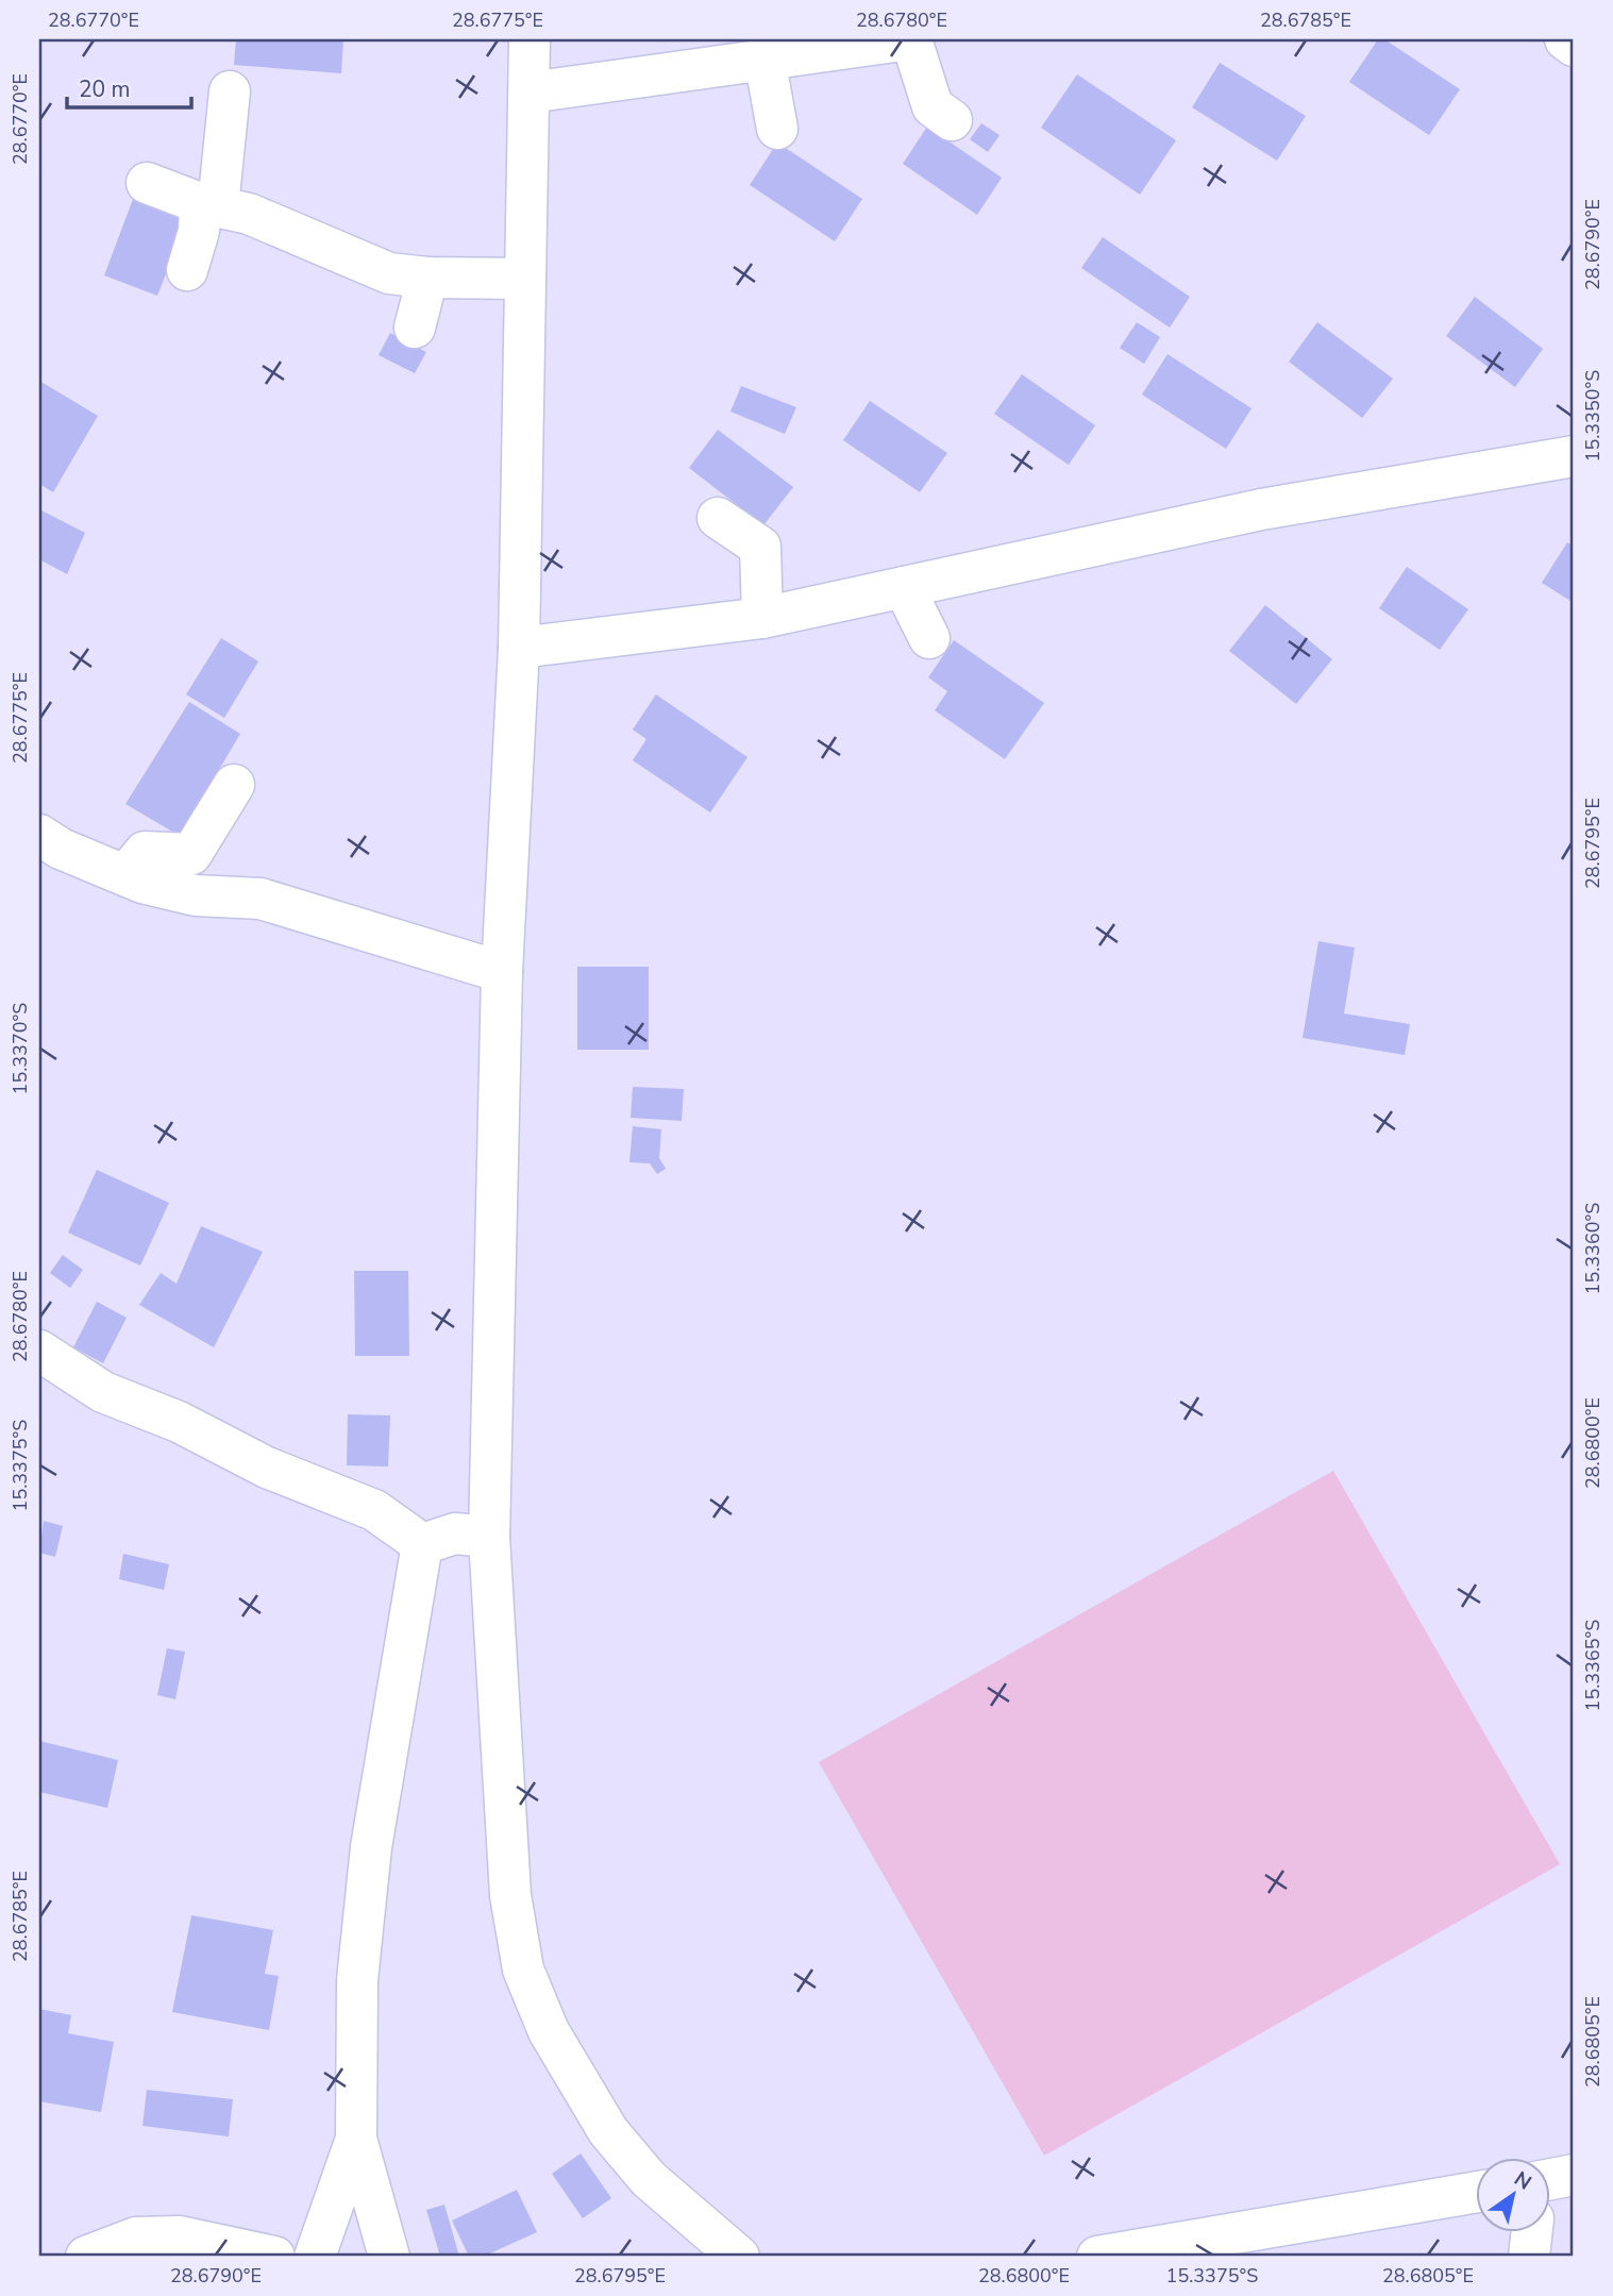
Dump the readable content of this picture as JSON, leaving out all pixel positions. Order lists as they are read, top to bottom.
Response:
{
  "scale_bar": "20 m",
  "north": "top right",
  "coordinates": [
    "28.6770°E",
    "28.6775°E",
    "28.6780°E",
    "28.6785°E",
    "28.6790°E",
    "15.3350°S",
    "28.6795°E",
    "15.3370°S",
    "15.3360°S",
    "28.6800°E",
    "15.3375°S",
    "15.3365°S",
    "28.6805°E"
  ]
}
